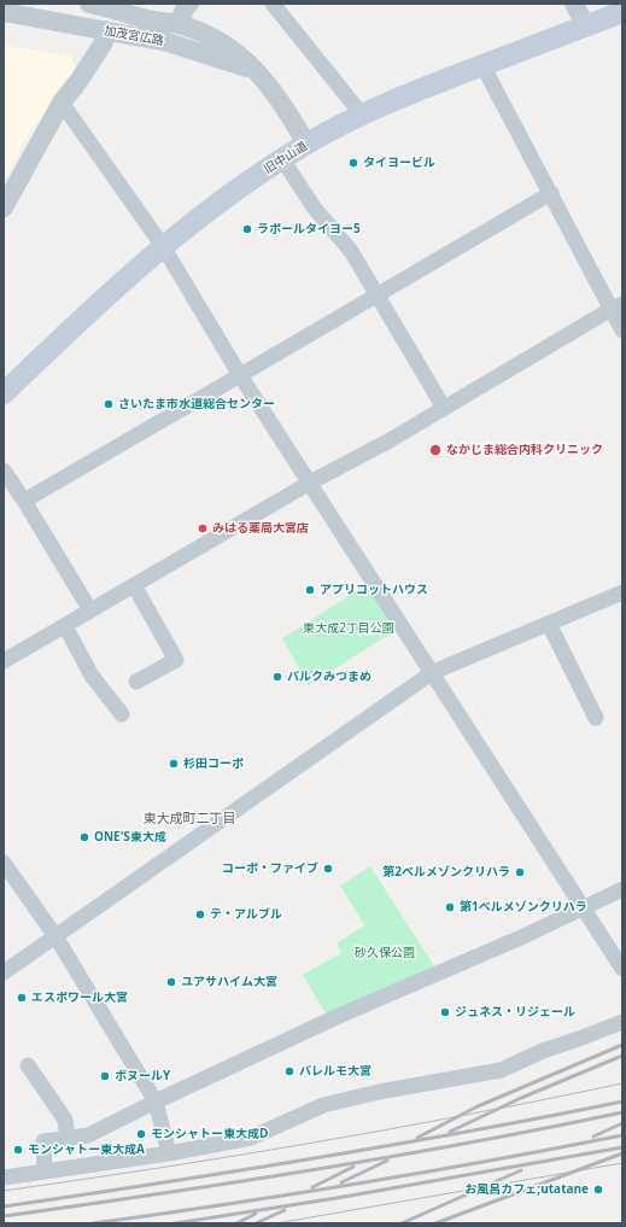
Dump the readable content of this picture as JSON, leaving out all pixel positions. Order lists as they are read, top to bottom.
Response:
{
  "streets": {
    "main road": ["旧中山道"],
    "street": ["加茂宮広路"]
  },
  "crossings": [
    ["加茂宮広路", "旧中山道"]
  ],
  "districts": ["東大成町二丁目"],
  "parks": ["東大成2丁目公園", "砂久保公園"],
  "places": [
    "タイヨービル",
    "ラポールタイヨー5",
    "さいたま市水道総合センター",
    "なかじま総合内科クリニック",
    "みはる薬局大宮店",
    "アプリコットハウス",
    "パルクみつまめ",
    "杉田コーポ",
    "ONE'S東大成",
    "コーポ・ファイブ",
    "第2ベルメゾンクリハラ",
    "第1ベルメゾンクリハラ",
    "テ・アルブル",
    "ユアサハイム大宮",
    "エスポワール大宮",
    "ジュネス・リジェール",
    "パレルモ大宮",
    "ボヌールY",
    "モンシャトー東大成D",
    "モンシャトー東大成A",
    "お風呂カフェ;utatane"
  ]
}
